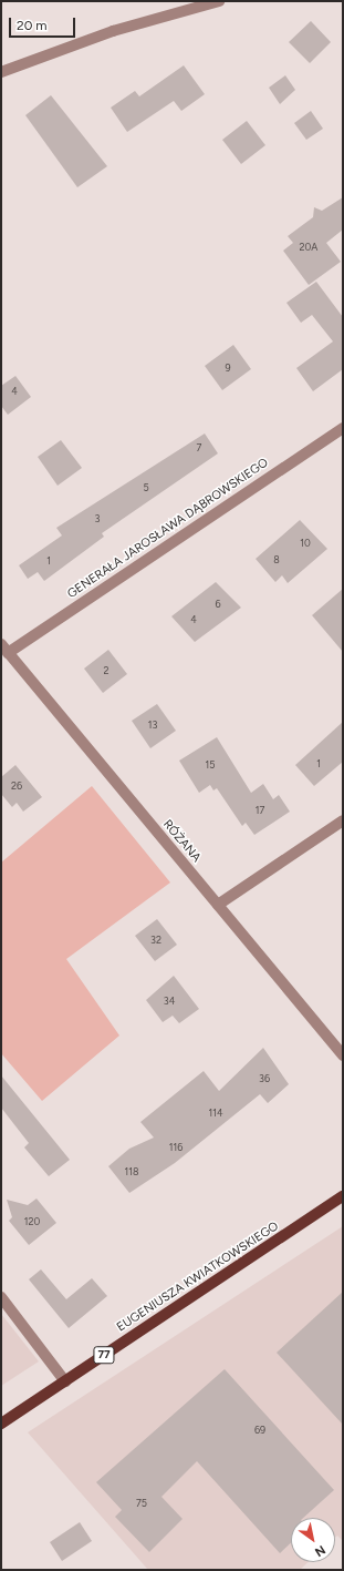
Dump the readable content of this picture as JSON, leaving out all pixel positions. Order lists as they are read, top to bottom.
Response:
{
  "streets": {
    "main road": ["EUGENIUSZA KWIATKOWSKIEGO", "77"],
    "street": ["GENERAŁA JAROSŁAWA DĄBROWSKIEGO", "RÓŻANA"]
  },
  "crossings": [
    ["GENERAŁA JAROSŁAWA DĄBROWSKIEGO", "RÓŻANA"]
  ],
  "house_numbers": [
    "20A",
    "9",
    "4",
    "7",
    "5",
    "3",
    "10",
    "8",
    "1",
    "6",
    "4",
    "2",
    "13",
    "1",
    "15",
    "26",
    "17",
    "32",
    "34",
    "36",
    "114",
    "116",
    "118",
    "120",
    "69",
    "75"
  ],
  "scale_bar": "20 m",
  "north": "bottom right"
}
